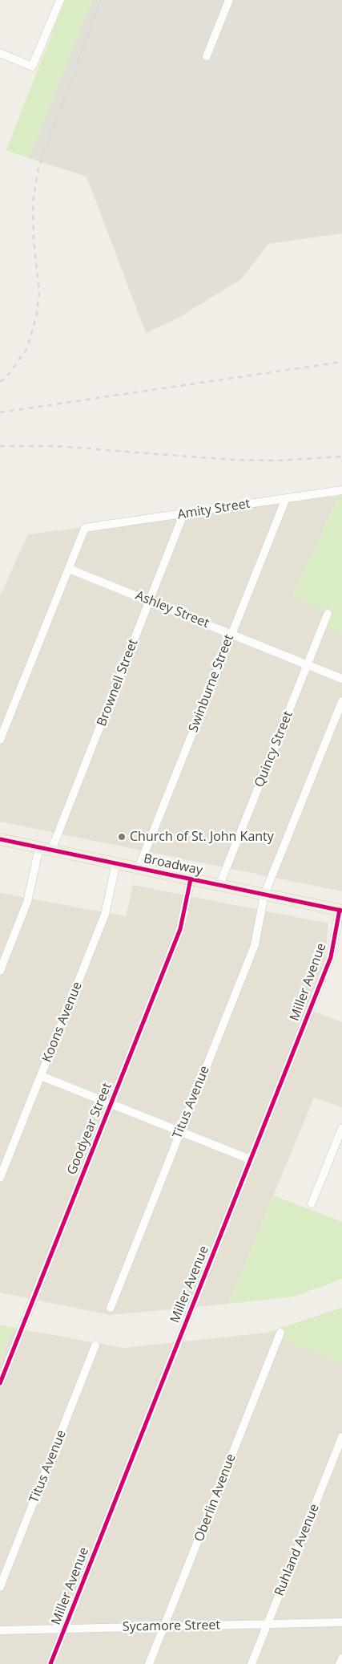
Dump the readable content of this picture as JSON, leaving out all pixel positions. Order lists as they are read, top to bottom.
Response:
{
  "streets": {
    "main road": ["Broadway"],
    "street": [
      "Amity Street",
      "Ashley Street",
      "Brownell Street",
      "Swinburne Street",
      "Quincy Street",
      "Miller Avenue",
      "Koons Avenue",
      "Titus Avenue",
      "Goodyear Street",
      "Oberlin Avenue",
      "Ruhland Avenue",
      "Sycamore Street"
    ]
  },
  "crossings": [
    ["Amity Street", "Ashley Street"],
    ["Amity Street", "Brownell Street"],
    ["Amity Street", "Swinburne Street"],
    ["Ashley Street", "Brownell Street"],
    ["Ashley Street", "Swinburne Street"],
    ["Ashley Street", "Quincy Street"],
    ["Brownell Street", "Broadway"],
    ["Swinburne Street", "Broadway"],
    ["Quincy Street", "Broadway"],
    ["Broadway", "Miller Avenue"],
    ["Broadway", "Koons Avenue"],
    ["Broadway", "Titus Avenue"],
    ["Broadway", "Goodyear Street"],
    ["Miller Avenue", "Sycamore Street"],
    ["Oberlin Avenue", "Sycamore Street"],
    ["Ruhland Avenue", "Sycamore Street"]
  ],
  "places": ["Church of St. John Kanty"]
}
